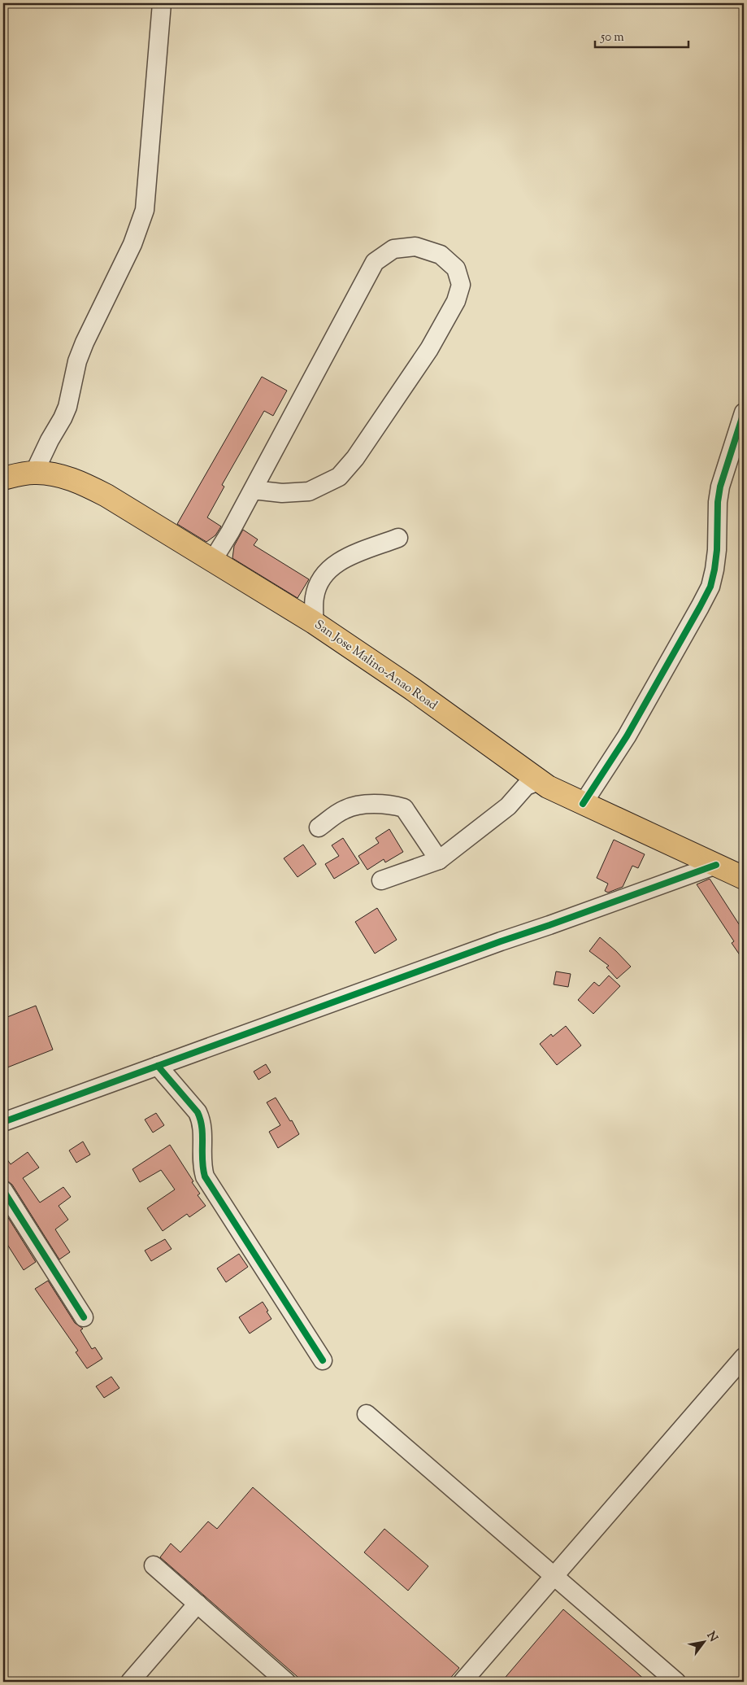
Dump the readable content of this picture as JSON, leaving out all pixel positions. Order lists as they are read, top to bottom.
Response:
{
  "streets": {
    "main road": ["San Jose Malino-Anao Road"]
  },
  "scale_bar": "50 m",
  "north": "top right"
}
